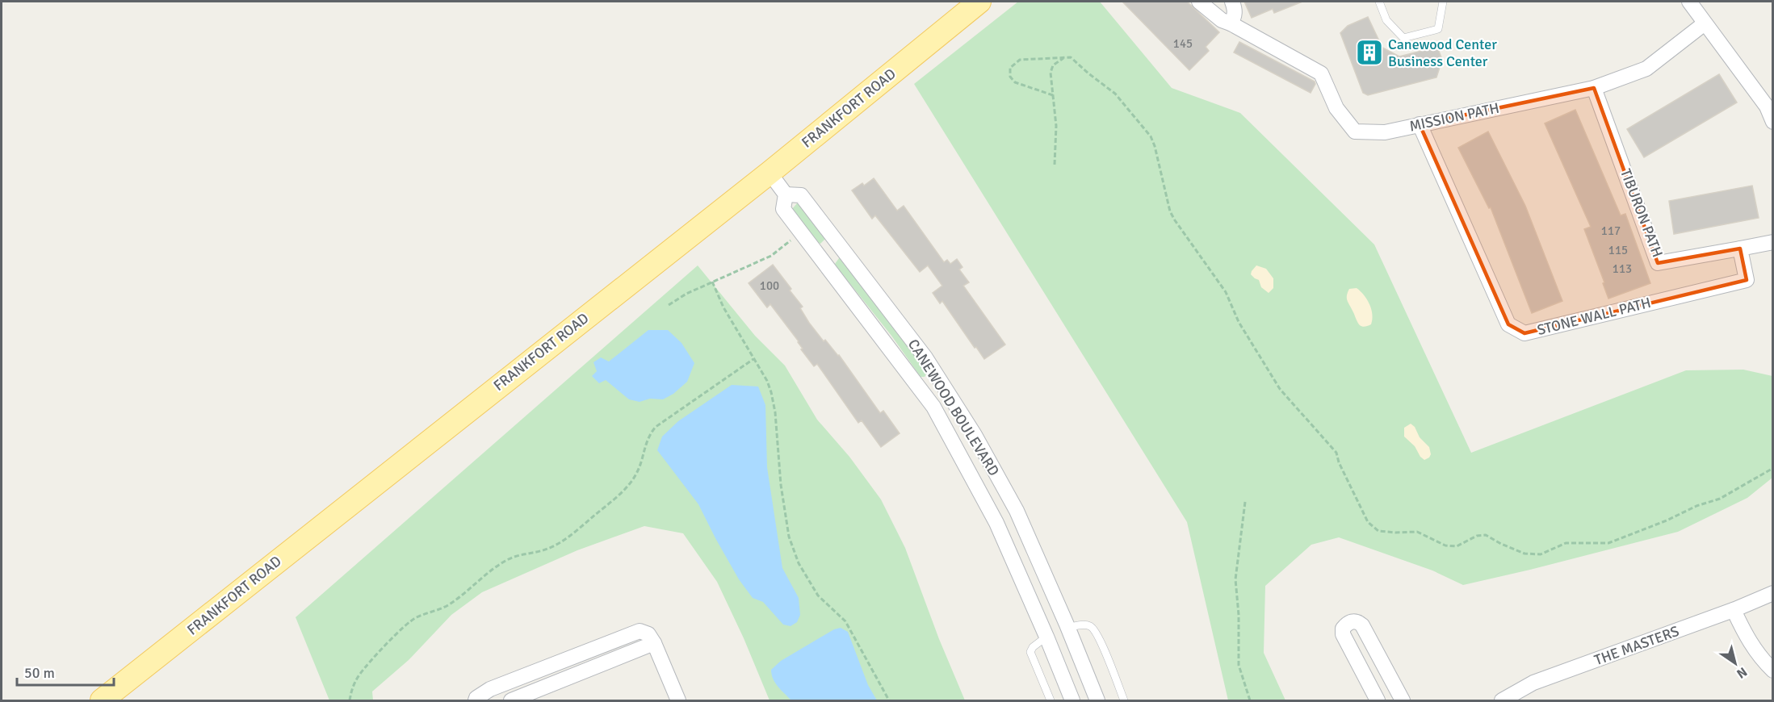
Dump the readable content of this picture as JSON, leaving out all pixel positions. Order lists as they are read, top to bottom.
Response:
{
  "streets": {
    "main road": ["FRANKFORT ROAD"],
    "street": [
      "MISSION PATH",
      "TIBURON PATH",
      "STONE WALL PATH",
      "CANEWOOD BOULEVARD",
      "THE MASTERS"
    ]
  },
  "crossings": [
    ["FRANKFORT ROAD", "CANEWOOD BOULEVARD"],
    ["MISSION PATH", "TIBURON PATH"],
    ["MISSION PATH", "STONE WALL PATH"],
    ["TIBURON PATH", "STONE WALL PATH"]
  ],
  "places": {
    "building": ["Canewood Center Business Center"]
  },
  "house_numbers": [
    "145",
    "117",
    "115",
    "113",
    "100"
  ],
  "scale_bar": "50 m",
  "north": "bottom right"
}
